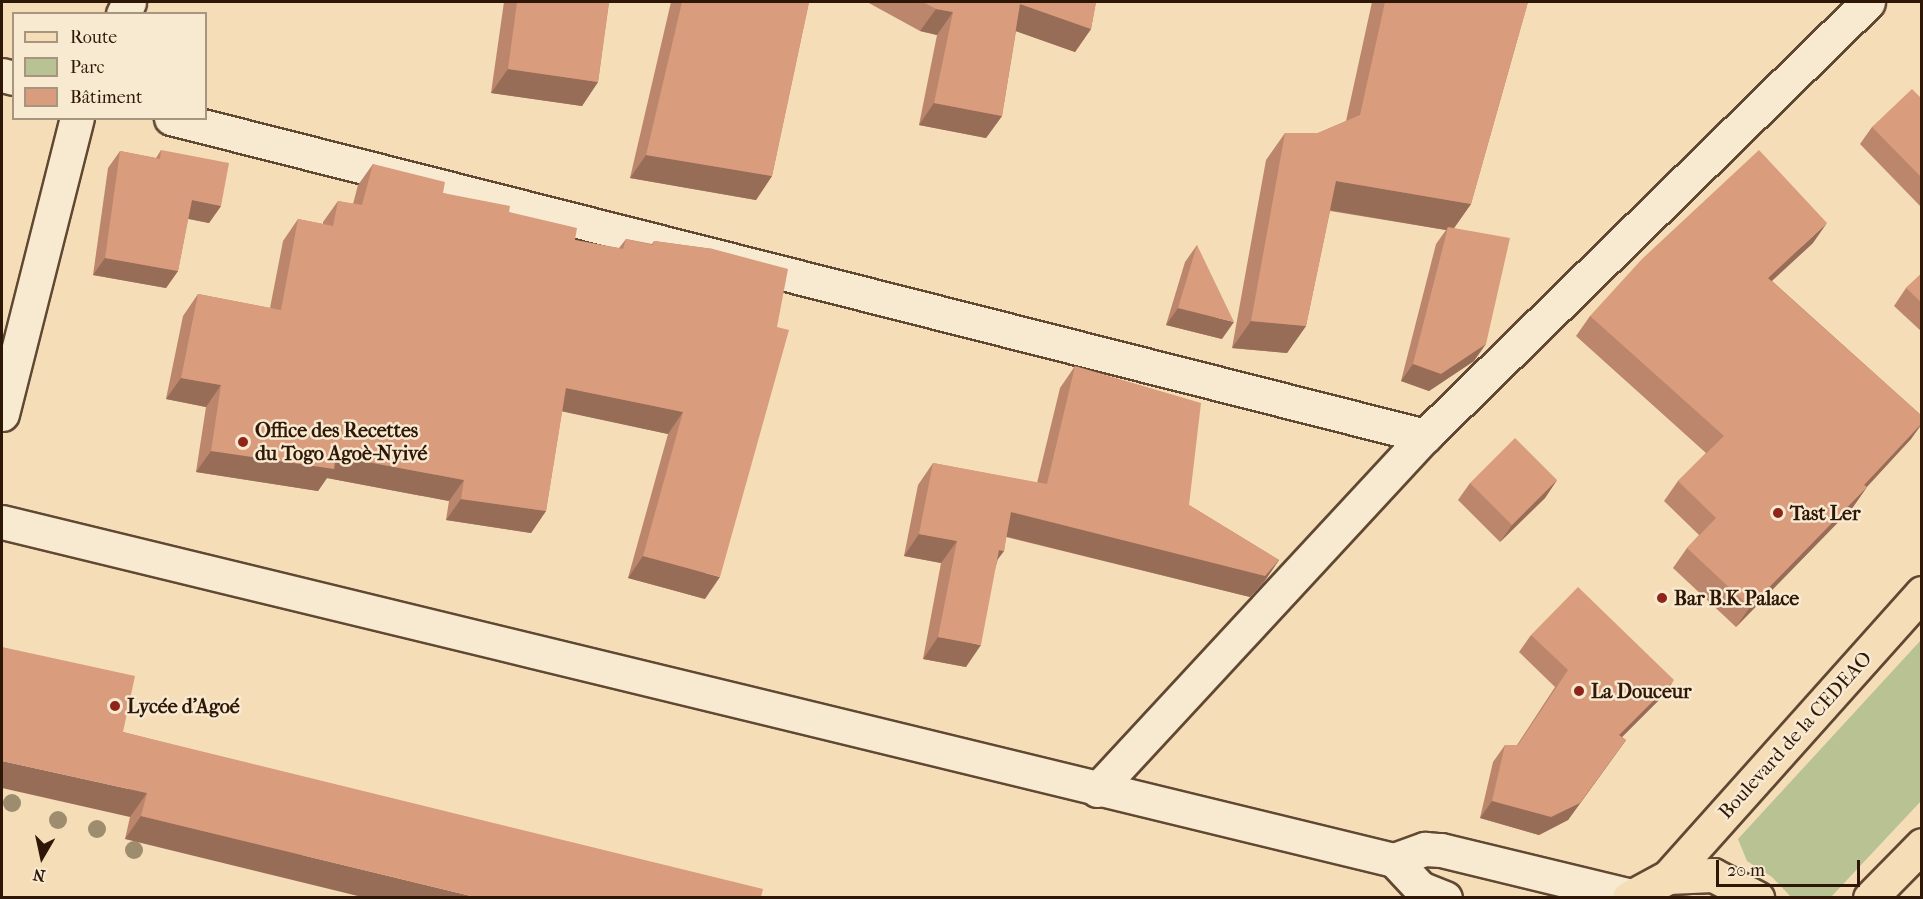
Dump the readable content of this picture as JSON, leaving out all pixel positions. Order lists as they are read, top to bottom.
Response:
{
  "streets": {
    "main road": ["Boulevard de la CEDEAO"]
  },
  "places": [
    "Office des Recettes du Togo Agoè-Nyivé",
    "Tast Ler",
    "Bar B.K Palace",
    "La Douceur",
    "Lycée d'Agoé"
  ],
  "legend": ["Route", "Parc", "Bâtiment"],
  "scale_bar": "20 m",
  "north": "bottom"
}
